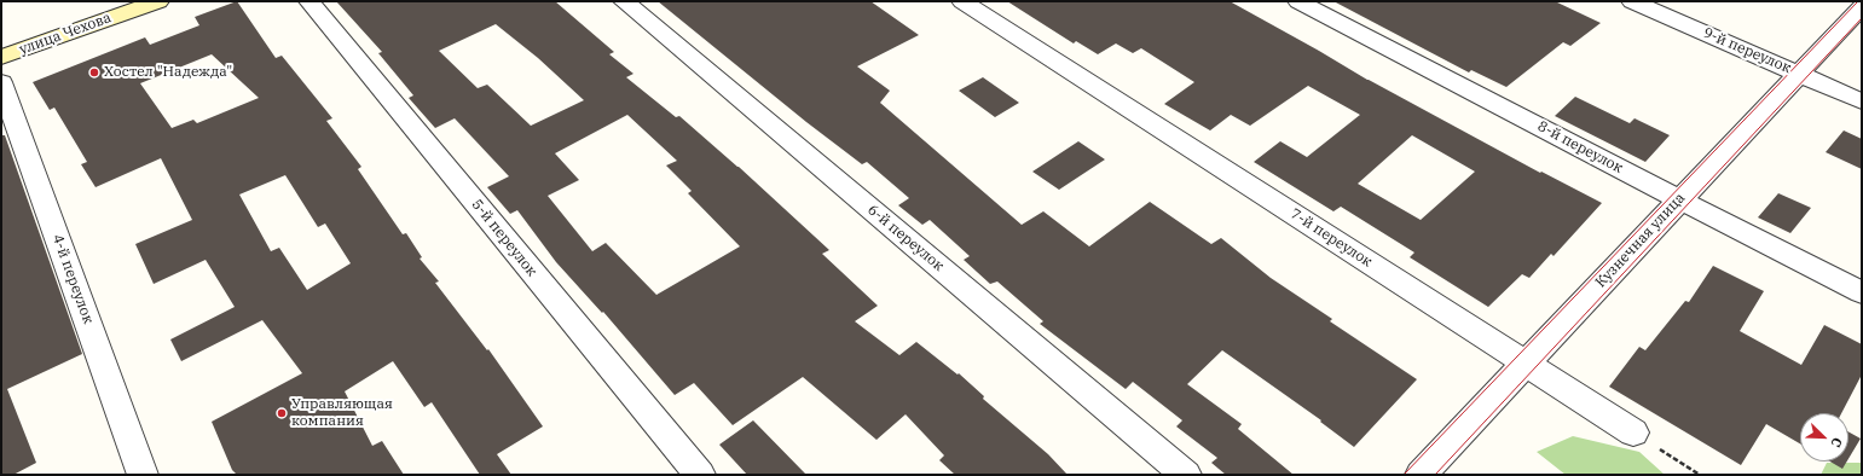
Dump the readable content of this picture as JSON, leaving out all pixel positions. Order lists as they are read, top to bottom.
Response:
{
  "streets": {
    "main road": ["улица Чехова"],
    "street": [
      "9-й переулок",
      "8-й переулок",
      "5-й переулок",
      "6-й переулок",
      "7-й переулок",
      "Кузнечная улица",
      "4-й переулок"
    ]
  },
  "crossings": [
    ["9-й переулок", "Кузнечная улица"],
    ["8-й переулок", "Кузнечная улица"],
    ["7-й переулок", "Кузнечная улица"]
  ],
  "places": ["Хостел \"Надежда\"", "Управляющая компания"],
  "north": "bottom right"
}
